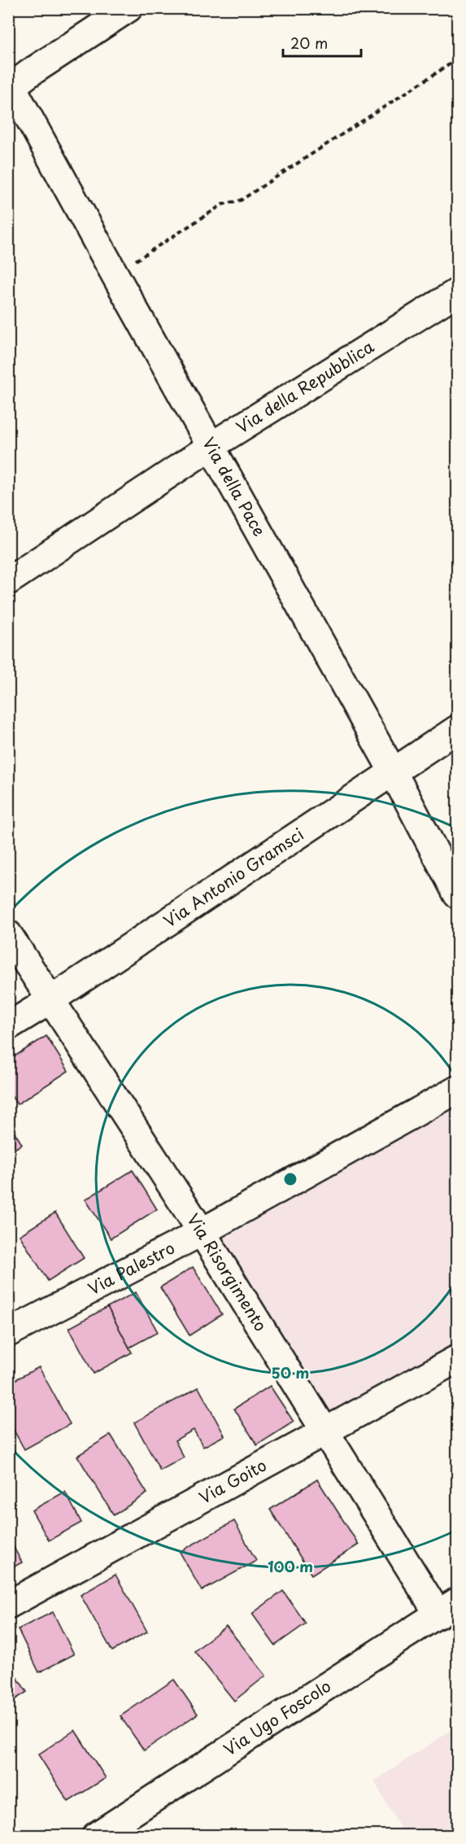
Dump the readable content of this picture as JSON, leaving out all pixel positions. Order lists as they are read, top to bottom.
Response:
{
  "streets": {
    "street": [
      "Via della Repubblica",
      "Via della Pace",
      "Via Antonio Gramsci",
      "Via Palestro",
      "Via Risorgimento",
      "Via Goito",
      "Via Ugo Foscolo"
    ]
  },
  "crossings": [
    ["Via della Repubblica", "Via della Pace"],
    ["Via della Pace", "Via Antonio Gramsci"],
    ["Via Antonio Gramsci", "Via Risorgimento"],
    ["Via Palestro", "Via Risorgimento"],
    ["Via Risorgimento", "Via Goito"],
    ["Via Risorgimento", "Via Ugo Foscolo"]
  ],
  "scale_bar": "20 m",
  "rings": ["50 m", "100 m"]
}
